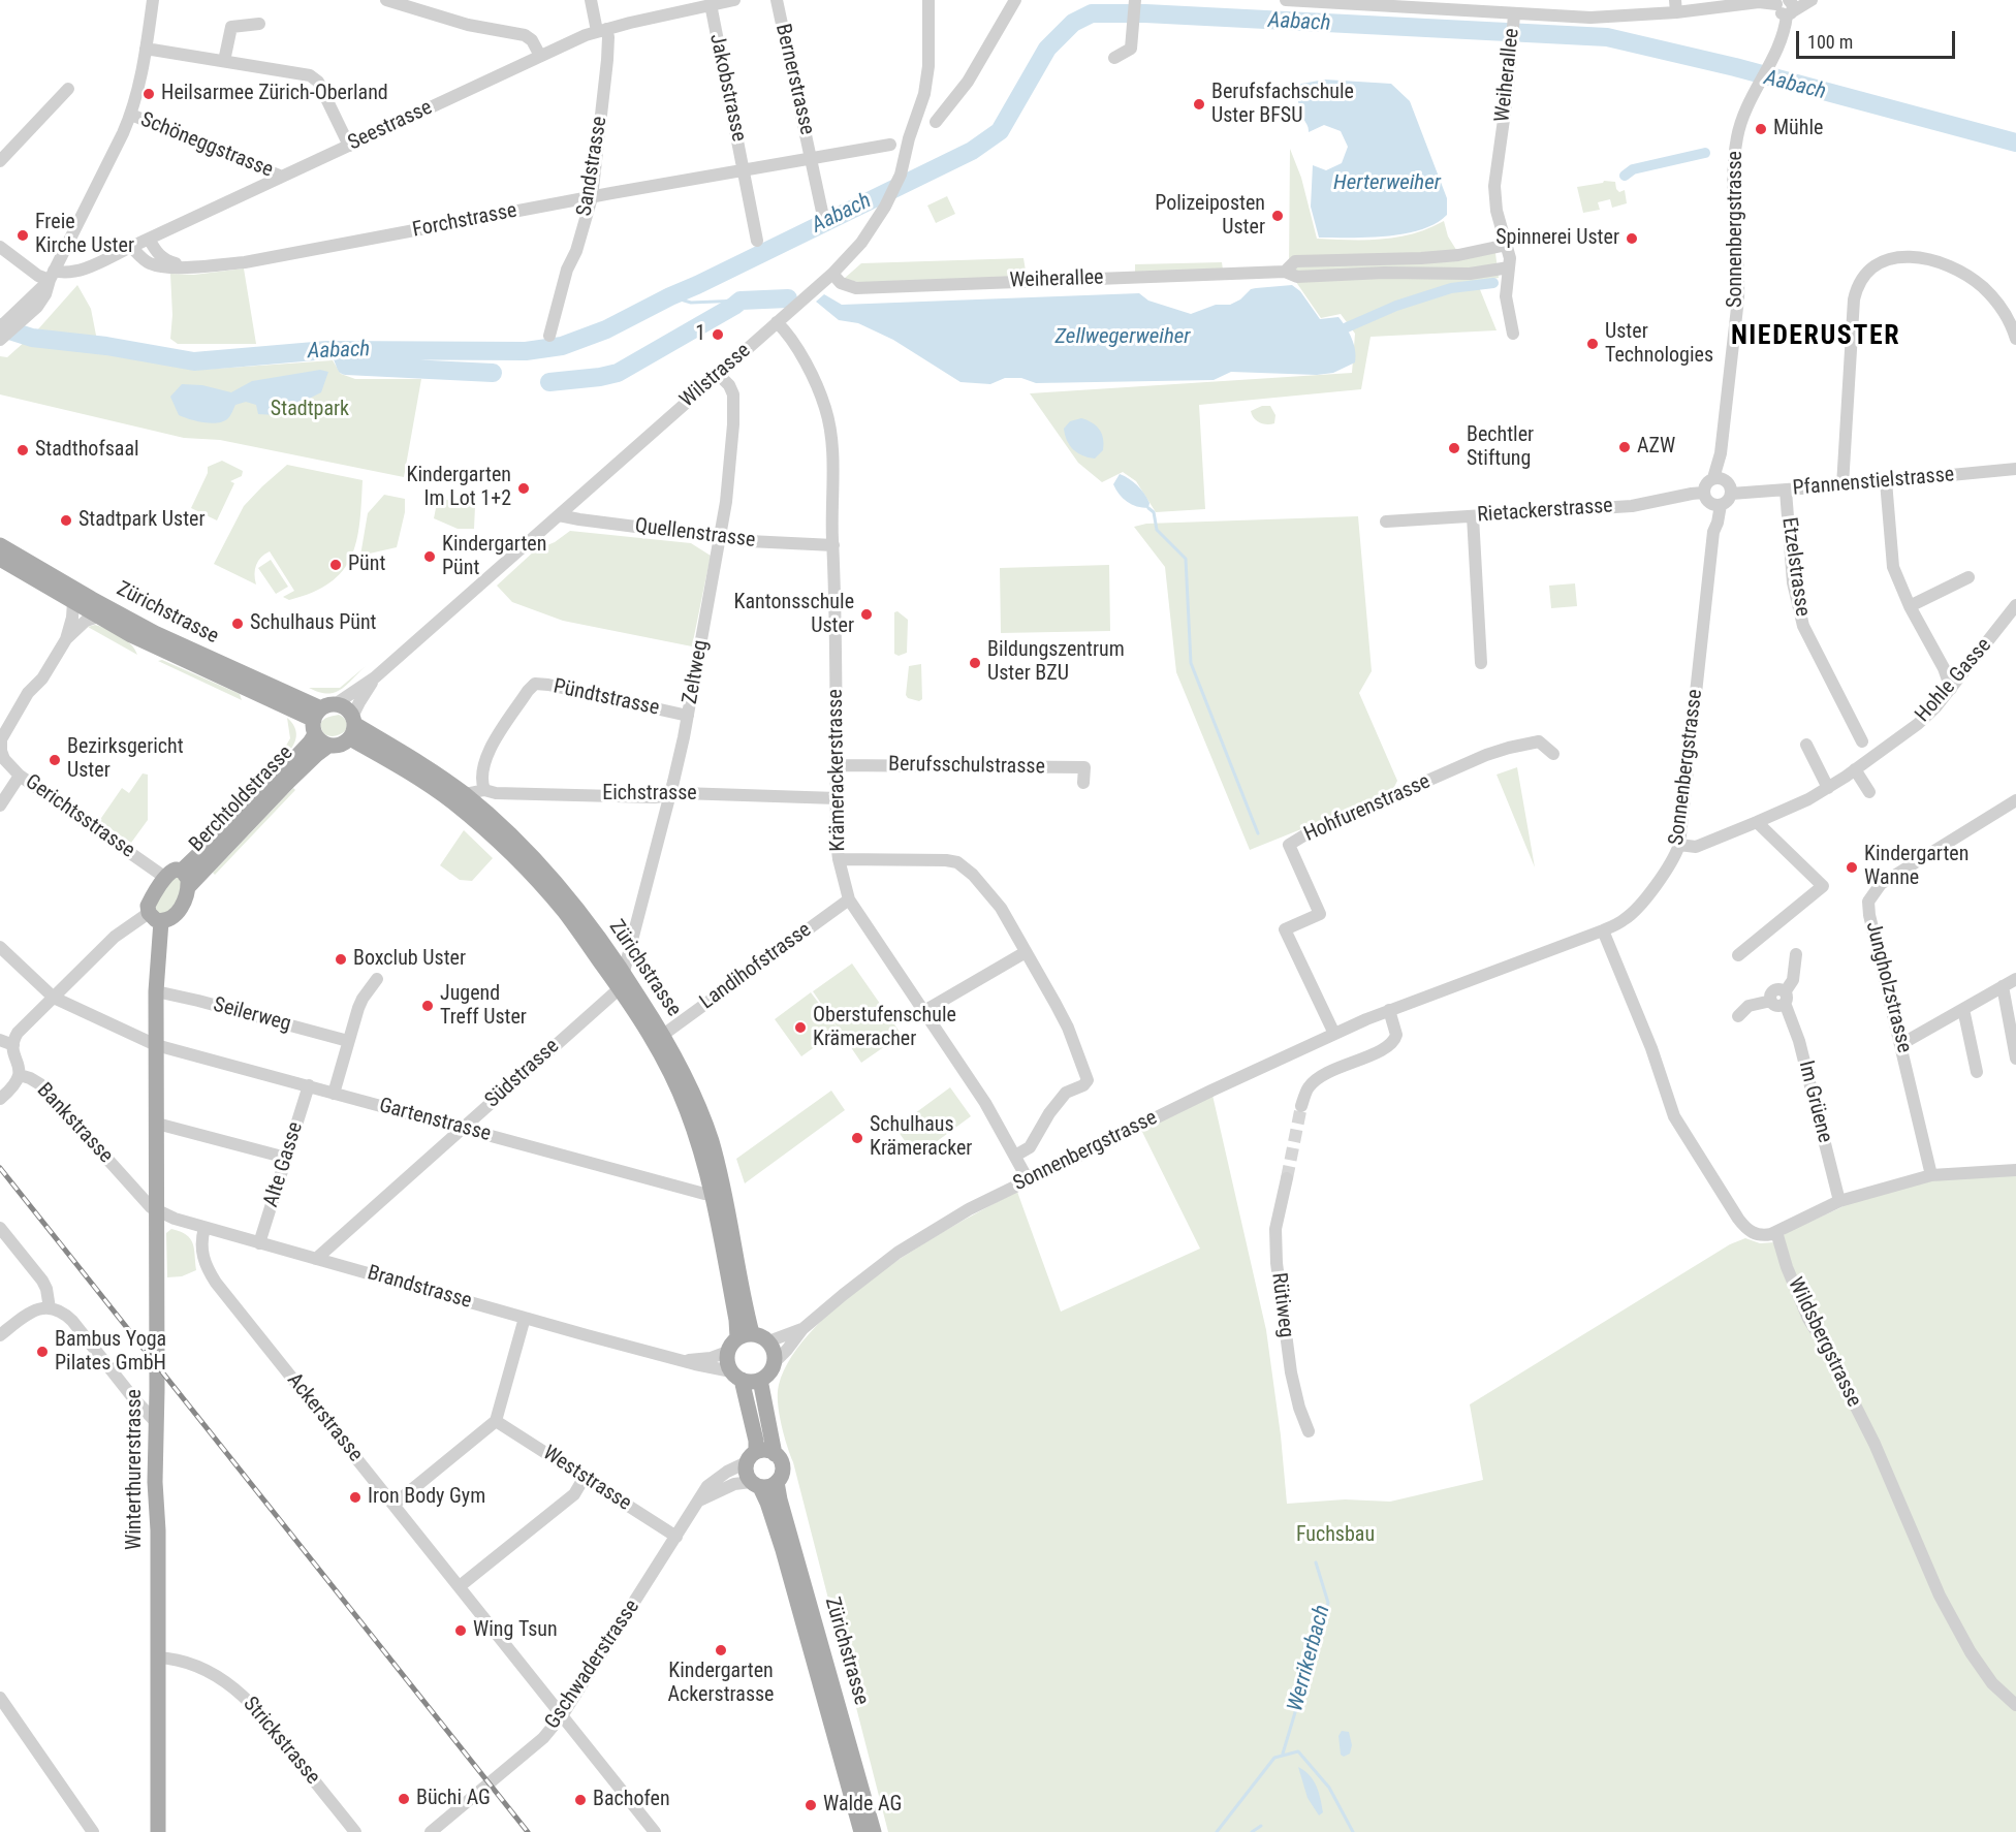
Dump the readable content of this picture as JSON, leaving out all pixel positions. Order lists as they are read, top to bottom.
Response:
{
  "streets": {
    "main road": ["Zürichstrasse", "Berchtoldstrasse", "Winterthurerstrasse"],
    "street": [
      "Weiherallee",
      "Bernerstrasse",
      "Jakobstrasse",
      "Seestrasse",
      "Schöneggstrasse",
      "Sandstrasse",
      "Forchstrasse",
      "Sonnenbergstrasse",
      "Wilstrasse",
      "Pfannenstielstrasse",
      "Rietackerstrasse",
      "Quellenstrasse",
      "Etzelstrasse",
      "Zeltweg",
      "Hohle Gasse",
      "Pündtstrasse",
      "Berufsschulstrasse",
      "Krämerackerstrasse",
      "Eichstrasse",
      "Hohfurenstrasse",
      "Gerichtsstrasse",
      "Landihofstrasse",
      "Jungholzstrasse",
      "Seilerweg",
      "Südstrasse",
      "Im Grüene",
      "Gartenstrasse",
      "Bankstrasse",
      "Alte Gasse",
      "Brandstrasse",
      "Rütiweg",
      "Wildsbergstrasse",
      "Ackerstrasse",
      "Weststrasse",
      "Gschwaderstrasse",
      "Strickstrasse"
    ]
  },
  "crossings": [
    ["Weiherallee", "Wilstrasse"],
    ["Bernerstrasse", "Forchstrasse"],
    ["Jakobstrasse", "Seestrasse"],
    ["Jakobstrasse", "Forchstrasse"],
    ["Seestrasse", "Schöneggstrasse"],
    ["Seestrasse", "Sandstrasse"],
    ["Seestrasse", "Forchstrasse"],
    ["Sandstrasse", "Forchstrasse"],
    ["Sonnenbergstrasse", "Pfannenstielstrasse"],
    ["Sonnenbergstrasse", "Rietackerstrasse"],
    ["Sonnenbergstrasse", "Zürichstrasse"],
    ["Sonnenbergstrasse", "Hohle Gasse"],
    ["Sonnenbergstrasse", "Krämerackerstrasse"],
    ["Sonnenbergstrasse", "Hohfurenstrasse"],
    ["Sonnenbergstrasse", "Brandstrasse"],
    ["Wilstrasse", "Quellenstrasse"],
    ["Wilstrasse", "Zürichstrasse"],
    ["Wilstrasse", "Zeltweg"],
    ["Wilstrasse", "Krämerackerstrasse"],
    ["Wilstrasse", "Berchtoldstrasse"],
    ["Pfannenstielstrasse", "Rietackerstrasse"],
    ["Pfannenstielstrasse", "Etzelstrasse"],
    ["Quellenstrasse", "Zeltweg"],
    ["Quellenstrasse", "Krämerackerstrasse"],
    ["Zürichstrasse", "Zeltweg"],
    ["Zürichstrasse", "Pündtstrasse"],
    ["Zürichstrasse", "Eichstrasse"],
    ["Zürichstrasse", "Berchtoldstrasse"],
    ["Zürichstrasse", "Landihofstrasse"],
    ["Zürichstrasse", "Südstrasse"],
    ["Zürichstrasse", "Gartenstrasse"],
    ["Zürichstrasse", "Brandstrasse"],
    ["Zürichstrasse", "Gschwaderstrasse"],
    ["Zeltweg", "Pündtstrasse"],
    ["Zeltweg", "Eichstrasse"],
    ["Pündtstrasse", "Eichstrasse"],
    ["Berufsschulstrasse", "Krämerackerstrasse"],
    ["Krämerackerstrasse", "Eichstrasse"],
    ["Krämerackerstrasse", "Landihofstrasse"],
    ["Berchtoldstrasse", "Winterthurerstrasse"],
    ["Gerichtsstrasse", "Winterthurerstrasse"],
    ["Seilerweg", "Winterthurerstrasse"],
    ["Südstrasse", "Gartenstrasse"],
    ["Südstrasse", "Brandstrasse"],
    ["Gartenstrasse", "Alte Gasse"],
    ["Gartenstrasse", "Winterthurerstrasse"],
    ["Bankstrasse", "Brandstrasse"],
    ["Bankstrasse", "Winterthurerstrasse"],
    ["Alte Gasse", "Brandstrasse"],
    ["Brandstrasse", "Ackerstrasse"],
    ["Brandstrasse", "Winterthurerstrasse"],
    ["Ackerstrasse", "Gschwaderstrasse"],
    ["Winterthurerstrasse", "Strickstrasse"],
    ["Weststrasse", "Gschwaderstrasse"]
  ],
  "districts": ["NIEDERUSTER"],
  "water": [
    "Aabach",
    "Herterweiher",
    "Zellwegerweiher",
    "Werrikerbach"
  ],
  "parks": ["Stadtpark", "Fuchsbau"],
  "places": [
    "Heilsarmee Zürich-Oberland",
    "Berufsfachschule Uster BFSU",
    "Mühle",
    "Polizeiposten Uster",
    "Freie Kirche Uster",
    "Spinnerei Uster",
    "1",
    "Uster Technologies",
    "AZW",
    "Bechtler Stiftung",
    "Stadthofsaal",
    "Kindergarten Im Lot 1+2",
    "Stadtpark Uster",
    "Kindergarten Pünt",
    "Pünt",
    "Kantonsschule Uster",
    "Schulhaus Pünt",
    "Bildungszentrum Uster BZU",
    "Bezirksgericht Uster",
    "Kindergarten Wanne",
    "Boxclub Uster",
    "Jugend Treff Uster",
    "Oberstufenschule Krämeracher",
    "Schulhaus Krämeracker",
    "Bambus Yoga Pilates GmbH",
    "Iron Body Gym",
    "Wing Tsun",
    "Kindergarten Ackerstrasse",
    "Büchi AG",
    "Bachofen",
    "Walde AG"
  ],
  "scale_bar": "100 m"
}
